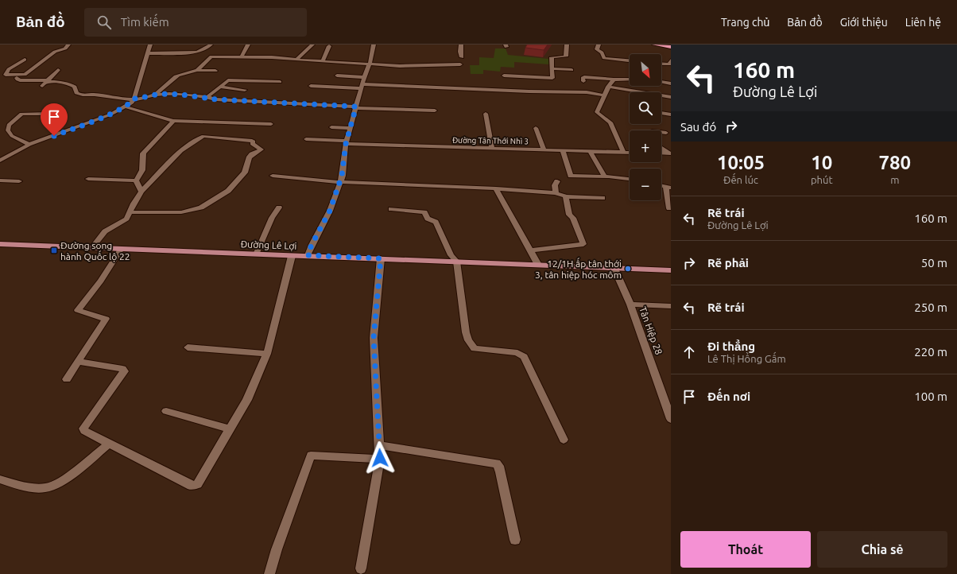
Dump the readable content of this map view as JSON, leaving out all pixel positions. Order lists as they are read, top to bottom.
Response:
{
  "streets": {
    "main road": ["Đường Lê Lợi"],
    "street": ["Đường Tân Thới Nhì 3", "Tân Hiệp 28"]
  },
  "crossings": [
    ["Đường Lê Lợi", "Tân Hiệp 28"]
  ],
  "places": {
    "transit": ["Đường song hành Quốc lộ 22"],
    "other": ["12/1H ấp tân thới 3, tân hiệp hóc môm"]
  },
  "north": "bottom right",
  "page": {
    "header": "Bản đồ",
    "search": "Tìm kiếm",
    "nav": [
      "Trang chủ",
      "Bản đồ",
      "Giới thiệu",
      "Liên hệ"
    ],
    "turn": ["160 m", "Đường Lê Lợi"],
    "map_buttons": ["+", "−"],
    "then": "Sau đó",
    "eta": [
      "10:05",
      "Đến lúc",
      "10",
      "phút",
      "780",
      "m"
    ],
    "list": [
      {
        "name": "Rẽ trái",
        "note": "Đường Lê Lợi",
        "value": "160 m"
      },
      {
        "name": "Rẽ phải",
        "value": "50 m"
      },
      {
        "name": "Rẽ trái",
        "value": "250 m"
      },
      {
        "name": "Đi thẳng",
        "note": "Lê Thị Hồng Gấm",
        "value": "220 m"
      },
      {
        "name": "Đến nơi",
        "value": "100 m"
      }
    ],
    "buttons": ["Thoát", "Chia sẻ"]
  }
}
